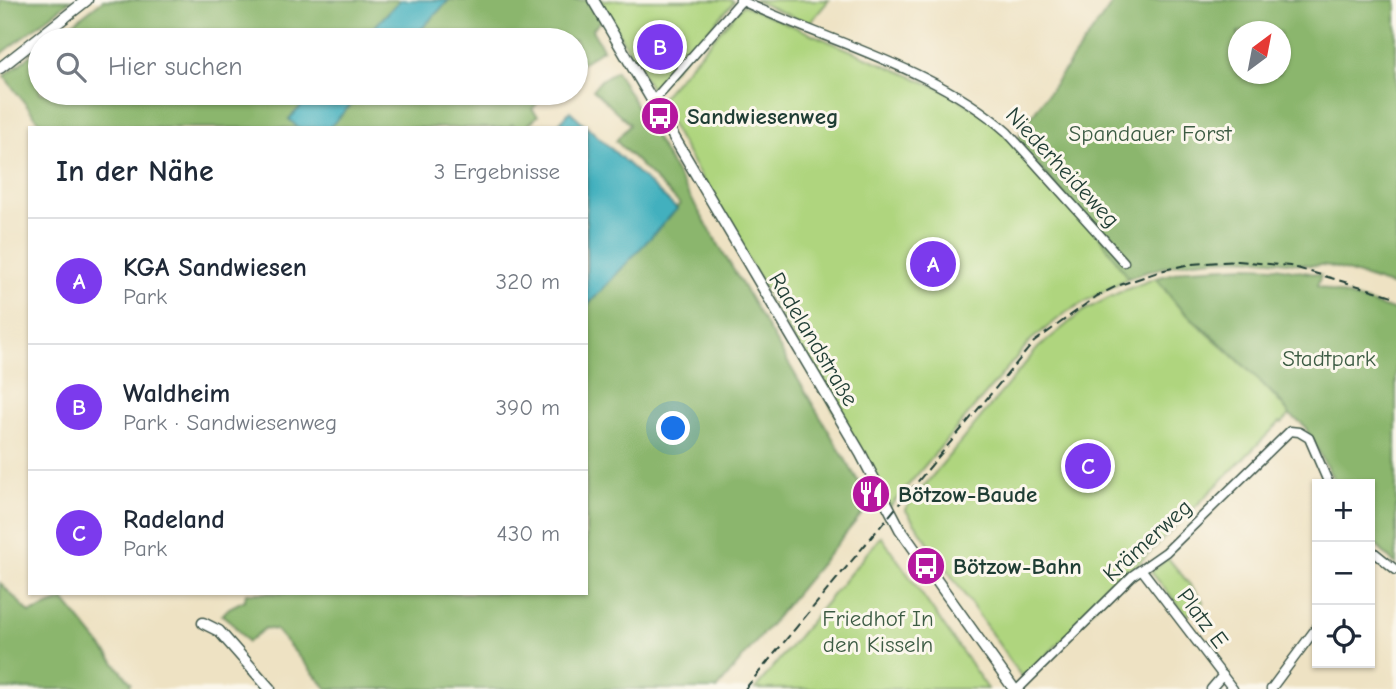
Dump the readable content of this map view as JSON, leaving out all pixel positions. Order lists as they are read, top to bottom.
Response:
{
  "streets": {
    "street": [
      "Niederheideweg",
      "Radelandstraße",
      "Krämerweg",
      "Platz E"
    ]
  },
  "crossings": [
    ["Radelandstraße", "Krämerweg"],
    ["Krämerweg", "Platz E"]
  ],
  "parks": ["Spandauer Forst", "Stadtpark", "Friedhof In den Kisseln"],
  "places": {
    "bus stop": ["Sandwiesenweg", "Bötzow-Bahn"],
    "restaurant": ["Bötzow-Baude"]
  },
  "north": "top right",
  "page": {
    "pins": ["B", "A", "C"],
    "search": "Hier suchen",
    "heading": ["In der Nähe", "3 Ergebnisse"],
    "list": [
      {
        "mark": "A",
        "name": "KGA Sandwiesen",
        "note": "Park",
        "value": "320 m"
      },
      {
        "mark": "B",
        "name": "Waldheim",
        "note": "Park · Sandwiesenweg",
        "value": "390 m"
      },
      {
        "mark": "C",
        "name": "Radeland",
        "note": "Park",
        "value": "430 m"
      }
    ],
    "map_buttons": ["+", "−"]
  }
}
